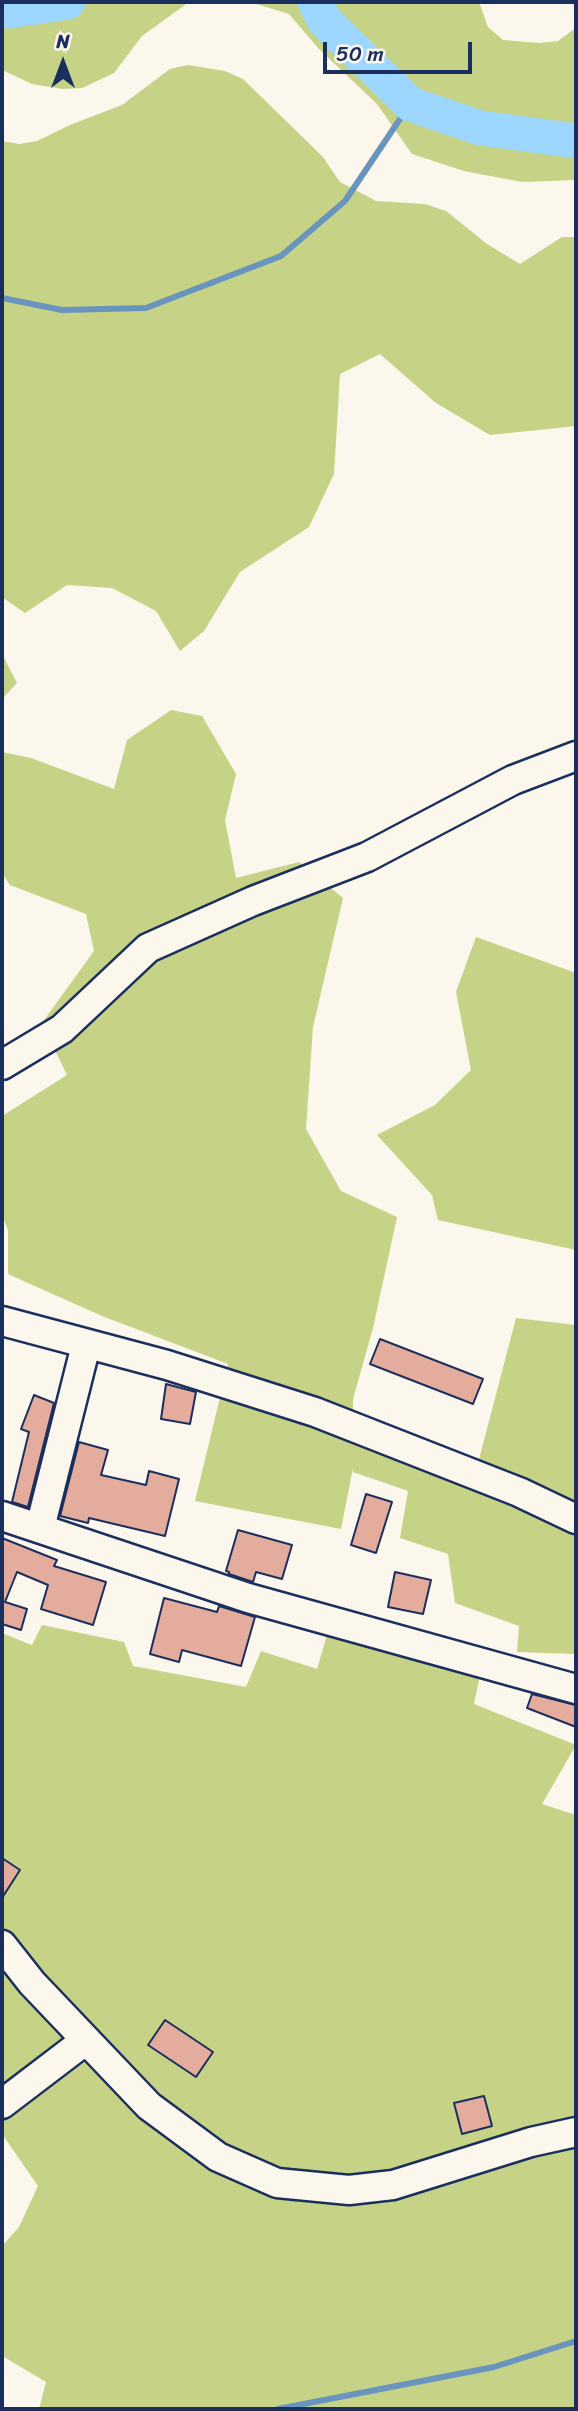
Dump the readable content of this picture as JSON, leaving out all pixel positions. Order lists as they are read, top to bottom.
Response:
{
  "scale_bar": "50 m",
  "north": "top"
}
